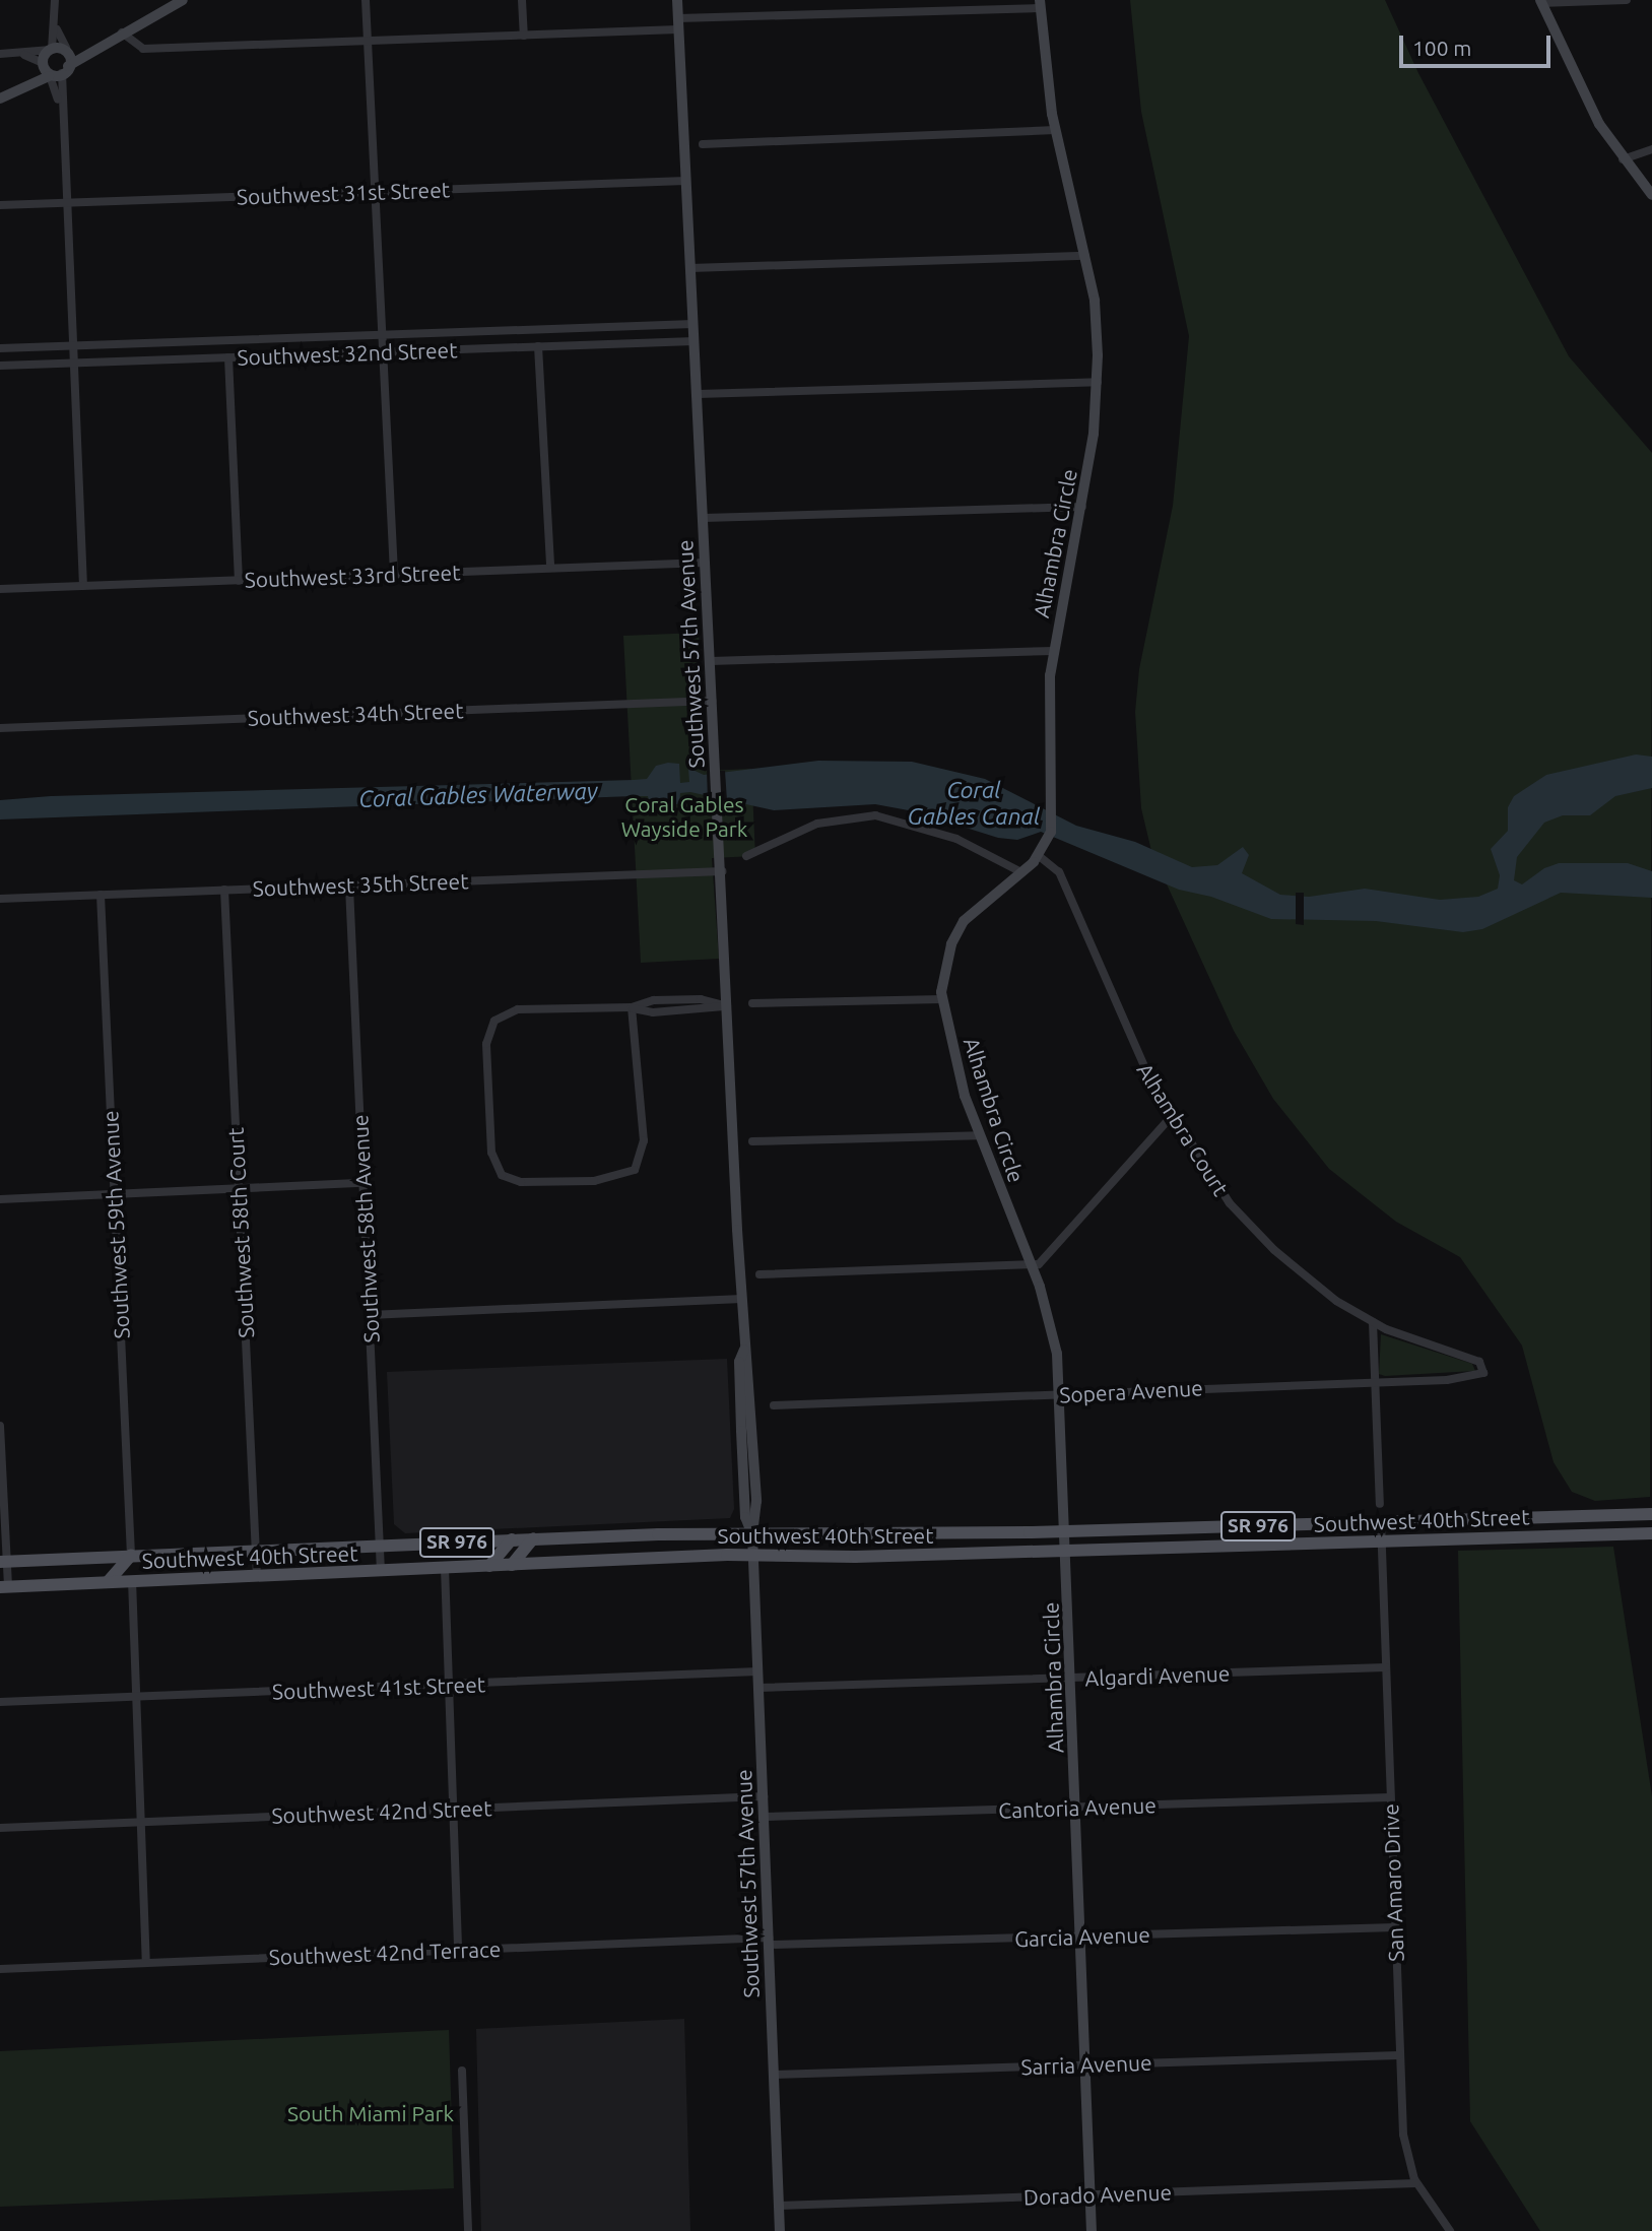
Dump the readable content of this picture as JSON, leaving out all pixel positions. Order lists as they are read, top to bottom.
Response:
{
  "streets": {
    "main road": ["Southwest 40th Street", "SR 976"],
    "street": [
      "Southwest 31st Street",
      "Southwest 32nd Street",
      "Alhambra Circle",
      "Southwest 33rd Street",
      "Southwest 57th Avenue",
      "Southwest 34th Street",
      "Southwest 35th Street",
      "Alhambra Court",
      "Southwest 59th Avenue",
      "Southwest 58th Avenue",
      "Southwest 58th Court",
      "Sopera Avenue",
      "Algardi Avenue",
      "Southwest 41st Street",
      "Cantoria Avenue",
      "Southwest 42nd Street",
      "San Amaro Drive",
      "Garcia Avenue",
      "Southwest 42nd Terrace",
      "Sarria Avenue",
      "Dorado Avenue"
    ]
  },
  "crossings": [
    ["Southwest 31st Street", "Southwest 57th Avenue"],
    ["Southwest 32nd Street", "Southwest 57th Avenue"],
    ["Alhambra Circle", "Alhambra Court"],
    ["Alhambra Circle", "Sopera Avenue"],
    ["Alhambra Circle", "Southwest 40th Street"],
    ["Alhambra Circle", "Algardi Avenue"],
    ["Alhambra Circle", "Cantoria Avenue"],
    ["Alhambra Circle", "Garcia Avenue"],
    ["Alhambra Circle", "Sarria Avenue"],
    ["Alhambra Circle", "Dorado Avenue"],
    ["Southwest 33rd Street", "Southwest 57th Avenue"],
    ["Southwest 57th Avenue", "Southwest 34th Street"],
    ["Southwest 57th Avenue", "Southwest 35th Street"],
    ["Southwest 57th Avenue", "Southwest 40th Street"],
    ["Southwest 57th Avenue", "Algardi Avenue"],
    ["Southwest 57th Avenue", "Southwest 41st Street"],
    ["Southwest 57th Avenue", "Cantoria Avenue"],
    ["Southwest 57th Avenue", "Southwest 42nd Street"],
    ["Southwest 57th Avenue", "Garcia Avenue"],
    ["Southwest 57th Avenue", "Southwest 42nd Terrace"],
    ["Southwest 57th Avenue", "Sarria Avenue"],
    ["Southwest 57th Avenue", "Dorado Avenue"],
    ["Southwest 35th Street", "Southwest 59th Avenue"],
    ["Southwest 35th Street", "Southwest 58th Avenue"],
    ["Southwest 35th Street", "Southwest 58th Court"],
    ["Alhambra Court", "Sopera Avenue"],
    ["Southwest 59th Avenue", "Southwest 40th Street"],
    ["Southwest 58th Avenue", "Southwest 40th Street"],
    ["Southwest 58th Court", "Southwest 40th Street"],
    ["Southwest 40th Street", "San Amaro Drive"],
    ["Algardi Avenue", "San Amaro Drive"],
    ["Cantoria Avenue", "San Amaro Drive"],
    ["San Amaro Drive", "Garcia Avenue"],
    ["San Amaro Drive", "Sarria Avenue"],
    ["San Amaro Drive", "Dorado Avenue"],
    ["Garcia Avenue", "Southwest 42nd Terrace"]
  ],
  "water": ["Coral Gables Canal", "Coral Gables Waterway"],
  "parks": ["Coral Gables Wayside Park", "South Miami Park"],
  "scale_bar": "100 m"
}
